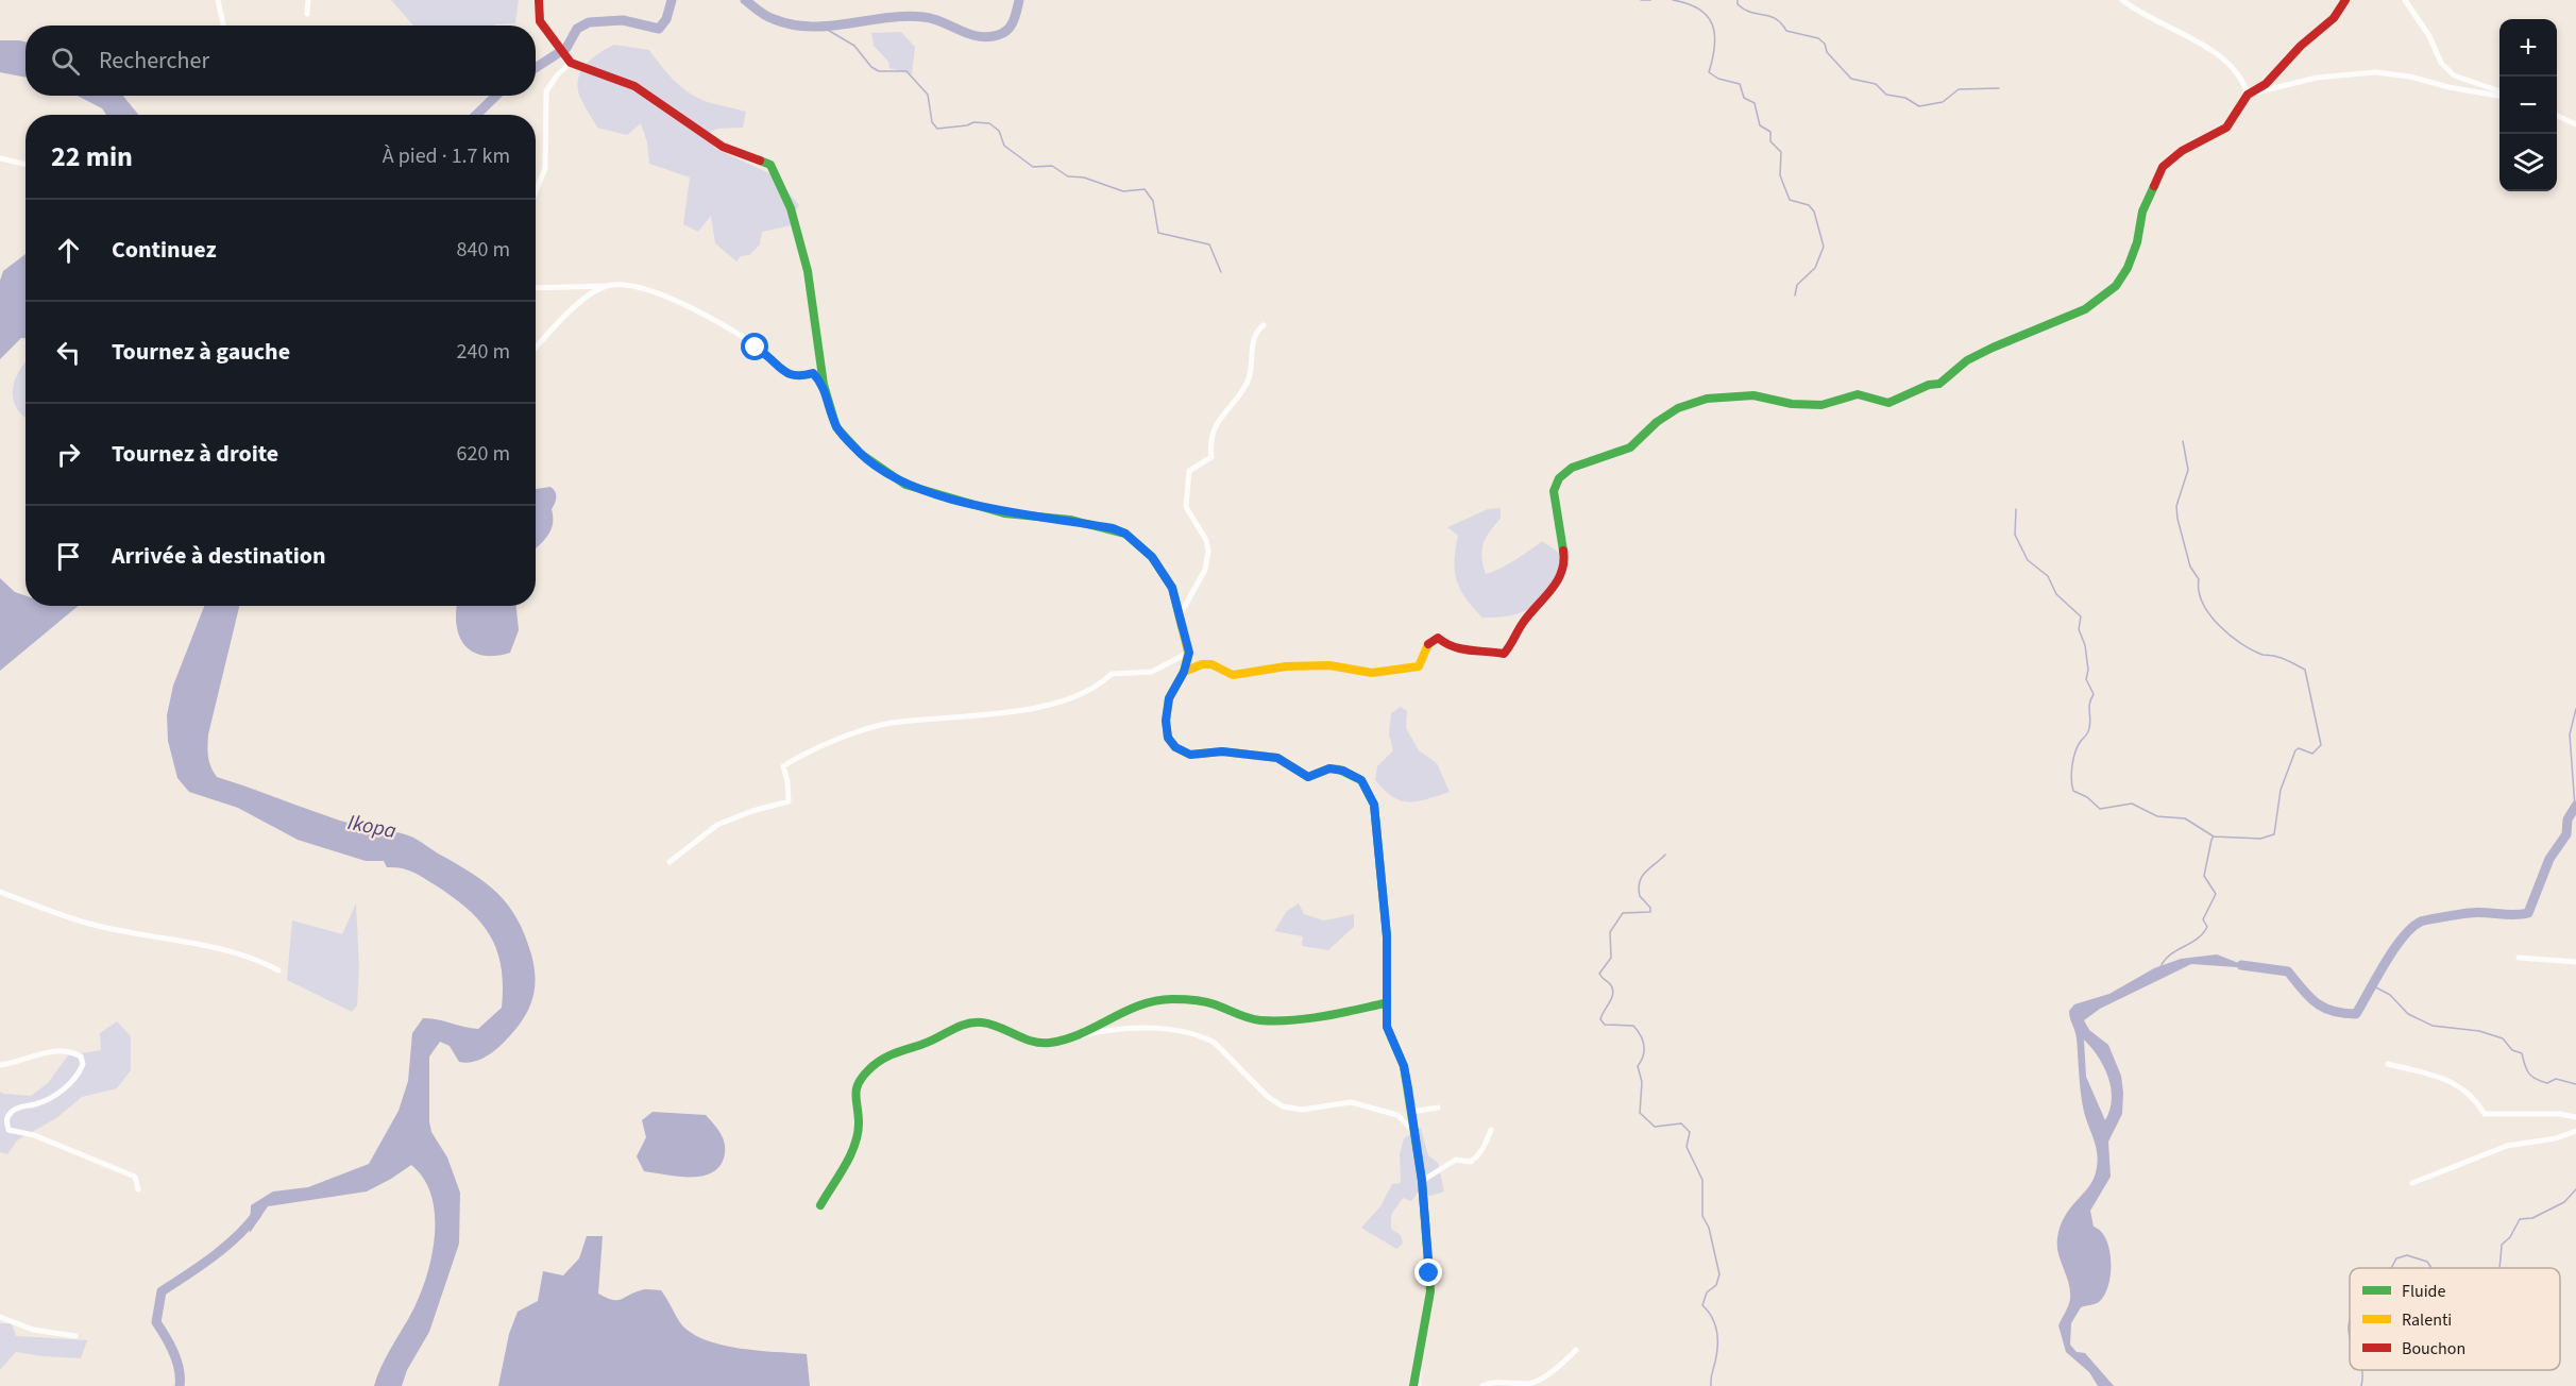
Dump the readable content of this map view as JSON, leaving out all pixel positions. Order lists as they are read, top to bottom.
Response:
{
  "water": ["Ikopa"],
  "legend": ["Fluide", "Ralenti", "Bouchon"],
  "page": {
    "map_buttons": ["+", "−"],
    "search": "Rechercher",
    "heading": ["22 min", "À pied · 1.7 km"],
    "list": [
      ["Continuez", "840 m"],
      ["Tournez à gauche", "240 m"],
      ["Tournez à droite", "620 m"],
      "Arrivée à destination"
    ]
  }
}
